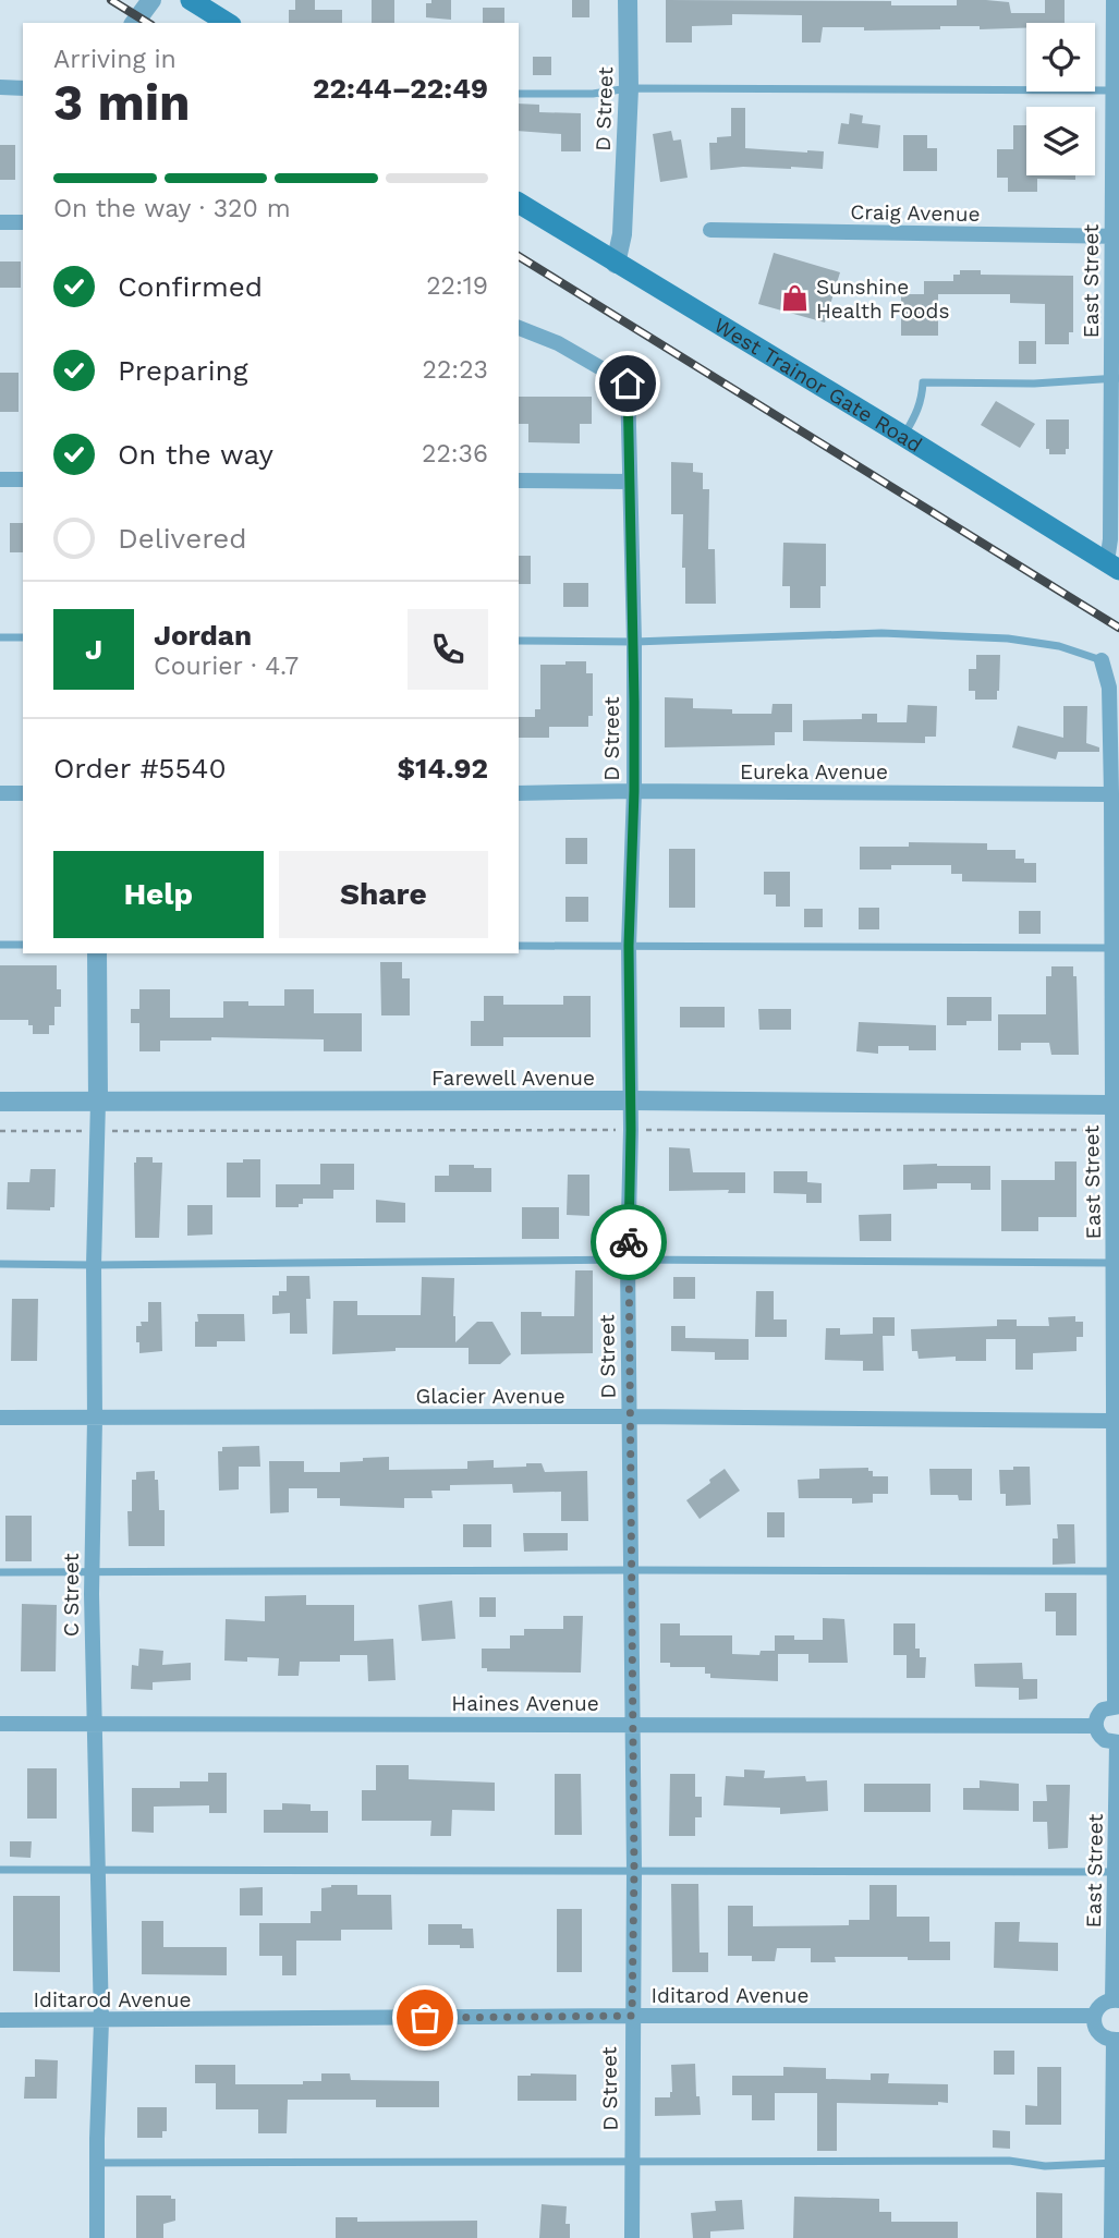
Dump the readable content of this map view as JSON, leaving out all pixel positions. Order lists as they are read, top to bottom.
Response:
{
  "streets": {
    "main road": ["West Trainor Gate Road"],
    "street": [
      "D Street",
      "Craig Avenue",
      "East Street",
      "Eureka Avenue",
      "Farewell Avenue",
      "Glacier Avenue",
      "C Street",
      "Haines Avenue",
      "Iditarod Avenue"
    ]
  },
  "crossings": [
    ["D Street", "West Trainor Gate Road"],
    ["D Street", "Eureka Avenue"],
    ["D Street", "Farewell Avenue"],
    ["D Street", "Glacier Avenue"],
    ["D Street", "Haines Avenue"],
    ["D Street", "Iditarod Avenue"],
    ["Craig Avenue", "East Street"],
    ["East Street", "West Trainor Gate Road"],
    ["East Street", "Eureka Avenue"],
    ["East Street", "Farewell Avenue"],
    ["East Street", "Glacier Avenue"],
    ["Farewell Avenue", "C Street"],
    ["Glacier Avenue", "C Street"],
    ["C Street", "Haines Avenue"],
    ["C Street", "Iditarod Avenue"]
  ],
  "places": {
    "shop": ["Sunshine Health Foods"]
  },
  "page": {
    "heading": ["3 min", "Arriving in", "22:44–22:49"],
    "panel": [
      "Jordan",
      "Courier · 4.7",
      "Order #5540",
      "$14.92"
    ],
    "bar": "On the way · 320 m",
    "list": [
      ["Confirmed", "22:19"],
      ["Preparing", "22:23"],
      ["On the way", "22:36"],
      "Delivered"
    ],
    "round": "J",
    "buttons": ["Help", "Share"]
  }
}
